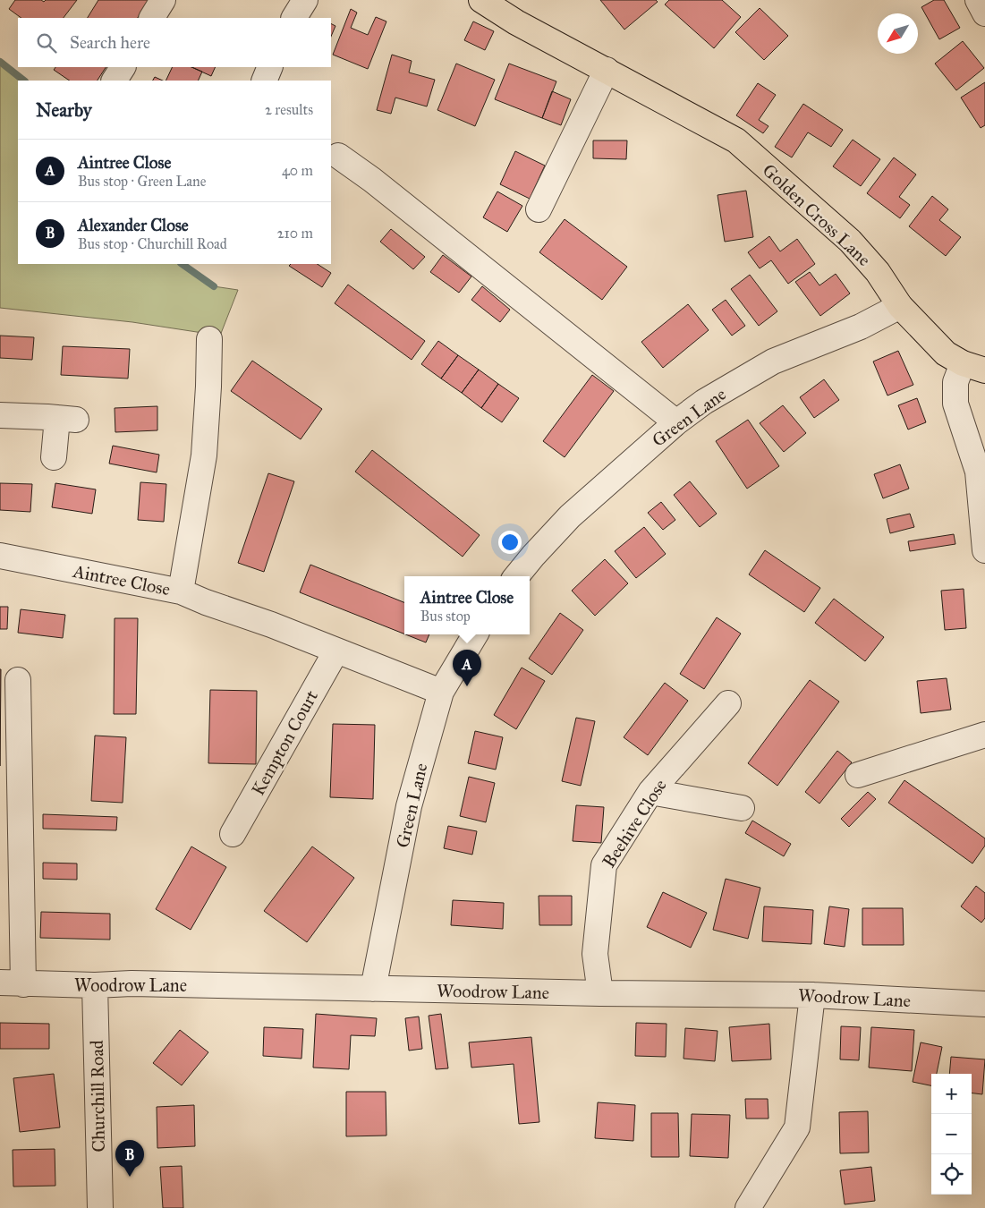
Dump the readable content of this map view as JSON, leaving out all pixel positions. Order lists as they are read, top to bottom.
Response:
{
  "streets": {
    "main road": ["Golden Cross Lane"],
    "street": [
      "Green Lane",
      "Aintree Close",
      "Kempton Court",
      "Beehive Close",
      "Woodrow Lane",
      "Churchill Road"
    ]
  },
  "crossings": [
    ["Golden Cross Lane", "Green Lane"],
    ["Green Lane", "Aintree Close"],
    ["Green Lane", "Woodrow Lane"],
    ["Aintree Close", "Kempton Court"],
    ["Beehive Close", "Woodrow Lane"],
    ["Woodrow Lane", "Churchill Road"]
  ],
  "north": "bottom left",
  "page": {
    "search": "Search here",
    "heading": ["Nearby", "2 results"],
    "list": [
      {
        "mark": "A",
        "name": "Aintree Close",
        "note": "Bus stop · Green Lane",
        "value": "40 m"
      },
      {
        "mark": "B",
        "name": "Alexander Close",
        "note": "Bus stop · Churchill Road",
        "value": "210 m"
      }
    ],
    "popup": ["Aintree Close", "Bus stop"],
    "pins": ["A", "B"],
    "map_buttons": ["+", "−"]
  }
}
